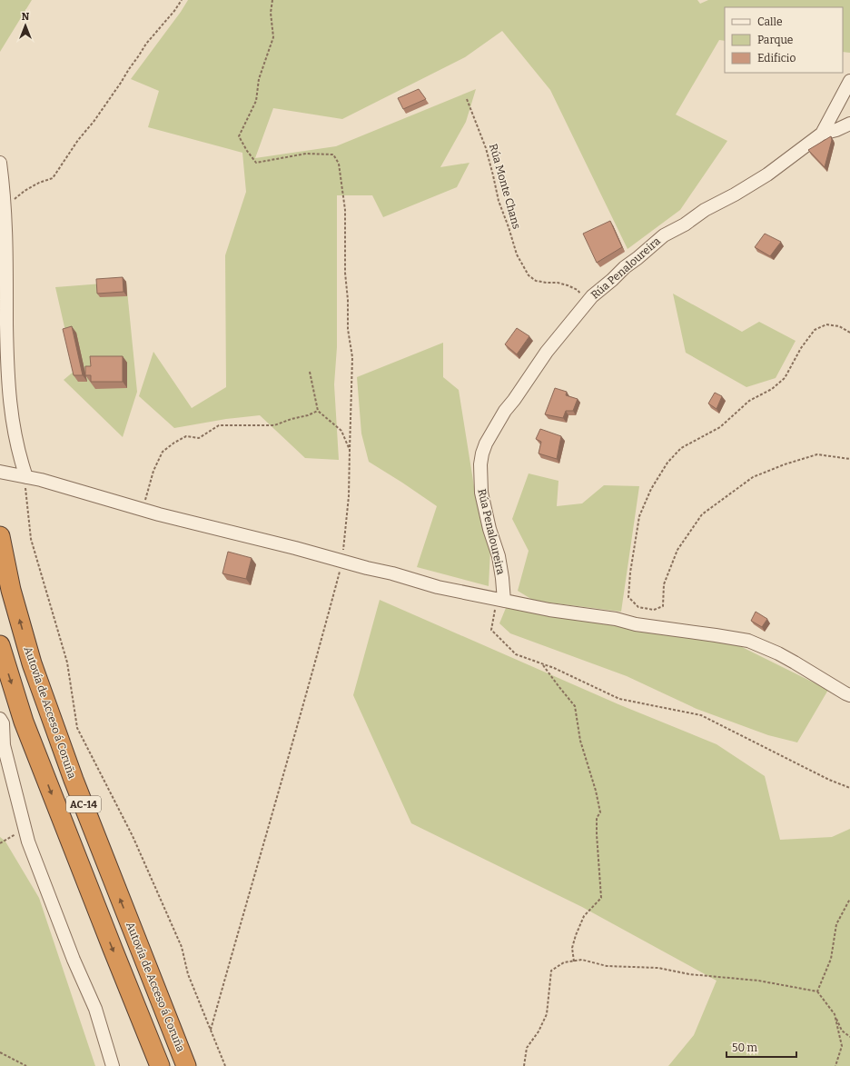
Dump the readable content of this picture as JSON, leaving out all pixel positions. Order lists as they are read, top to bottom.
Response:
{
  "streets": {
    "highway": ["Autovía de Acceso á Coruña", "AC-14"],
    "street": ["Rúa Penaloureira"],
    "path": ["Rúa Monte Chans"]
  },
  "crossings": [
    ["Rúa Monte Chans", "Rúa Penaloureira"]
  ],
  "legend": ["Calle", "Parque", "Edificio"],
  "scale_bar": "50 m",
  "north": "top"
}
